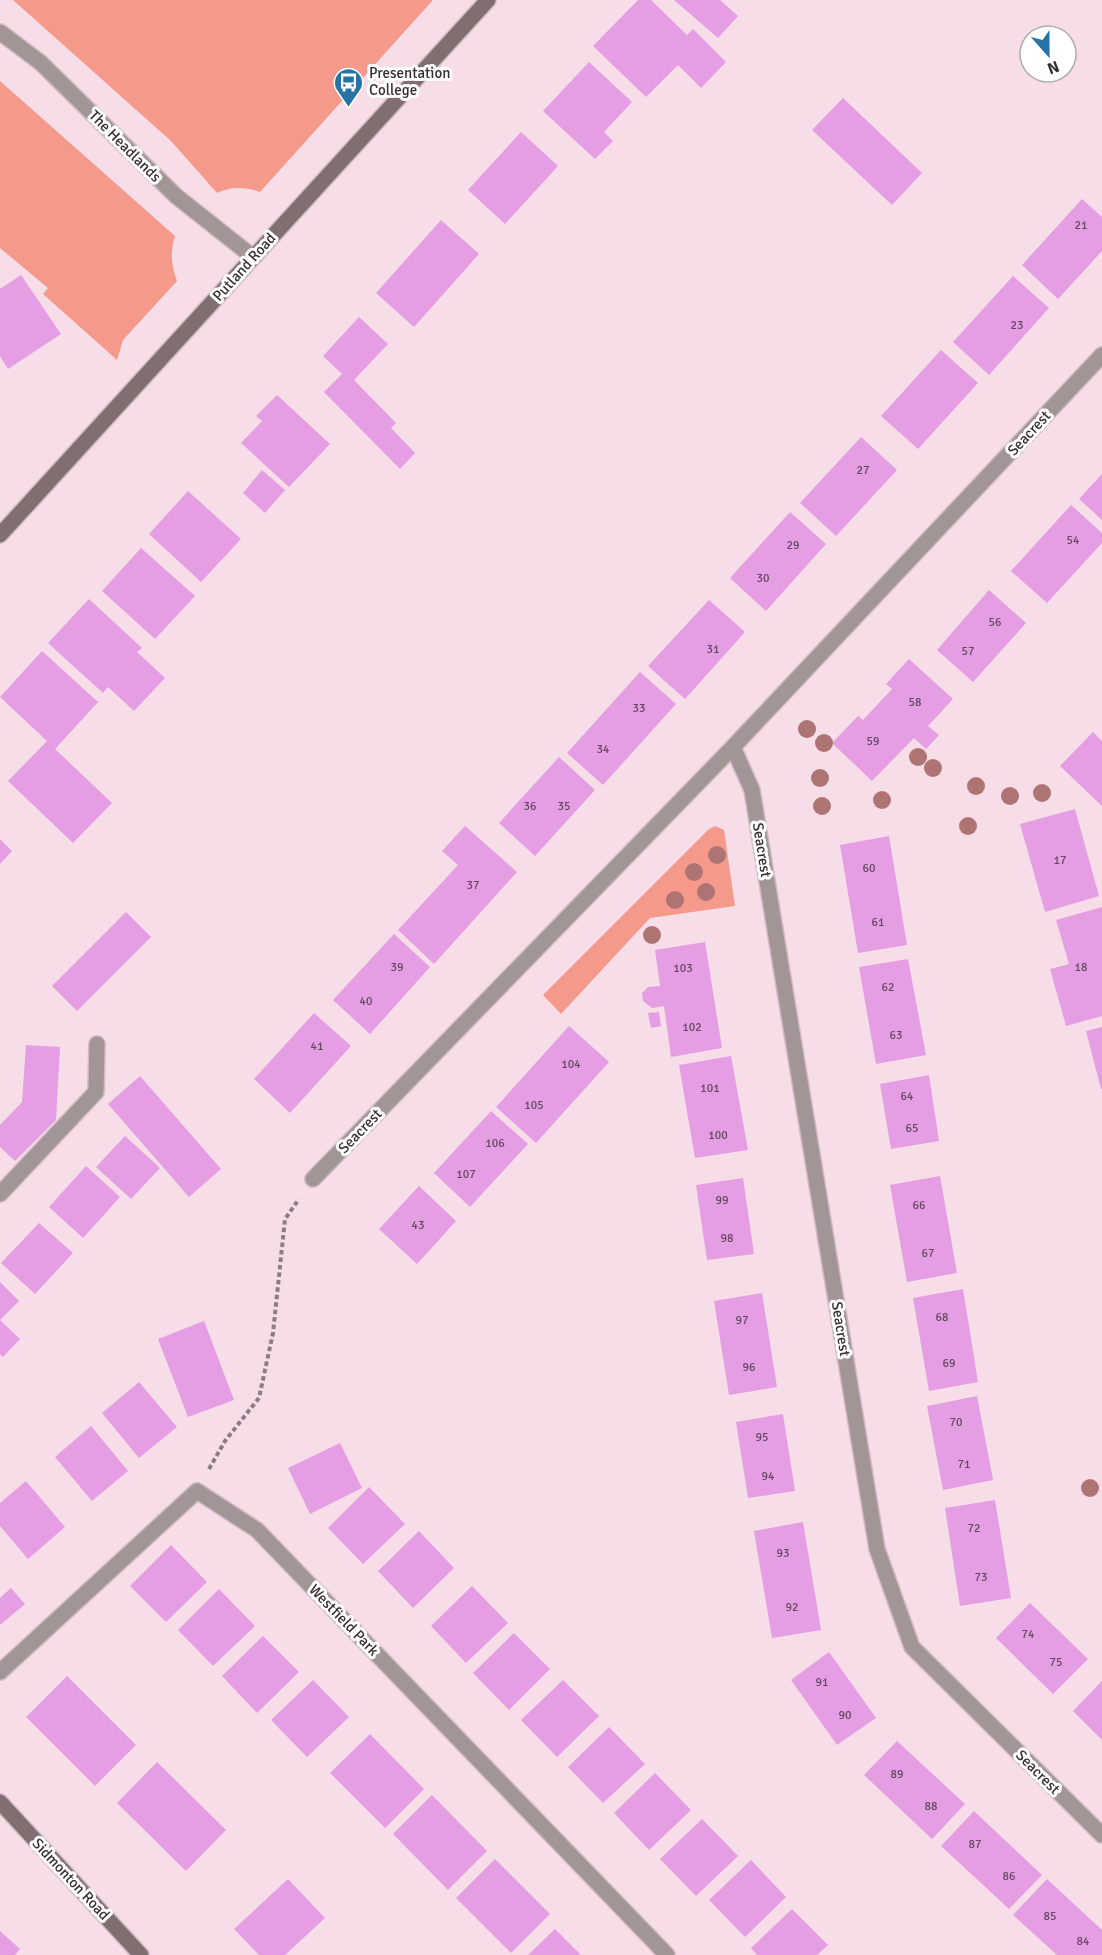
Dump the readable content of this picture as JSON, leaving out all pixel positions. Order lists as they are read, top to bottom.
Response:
{
  "streets": {
    "main road": ["Putland Road", "Sidmonton Road"],
    "street": ["The Headlands", "Seacrest", "Westfield Park"]
  },
  "crossings": [
    ["The Headlands", "Putland Road"]
  ],
  "places": {
    "bus stop": ["Presentation College"]
  },
  "house_numbers": [
    "21",
    "23",
    "27",
    "54",
    "29",
    "30",
    "56",
    "31",
    "57",
    "58",
    "33",
    "59",
    "34",
    "36",
    "35",
    "17",
    "60",
    "37",
    "61",
    "39",
    "18",
    "103",
    "62",
    "40",
    "102",
    "63",
    "41",
    "104",
    "101",
    "64",
    "105",
    "65",
    "100",
    "106",
    "107",
    "99",
    "66",
    "43",
    "98",
    "67",
    "68",
    "97",
    "69",
    "96",
    "70",
    "95",
    "71",
    "94",
    "72",
    "93",
    "73",
    "92",
    "74",
    "75",
    "91",
    "90",
    "89",
    "88",
    "87",
    "86",
    "85",
    "84"
  ],
  "north": "bottom"
}
